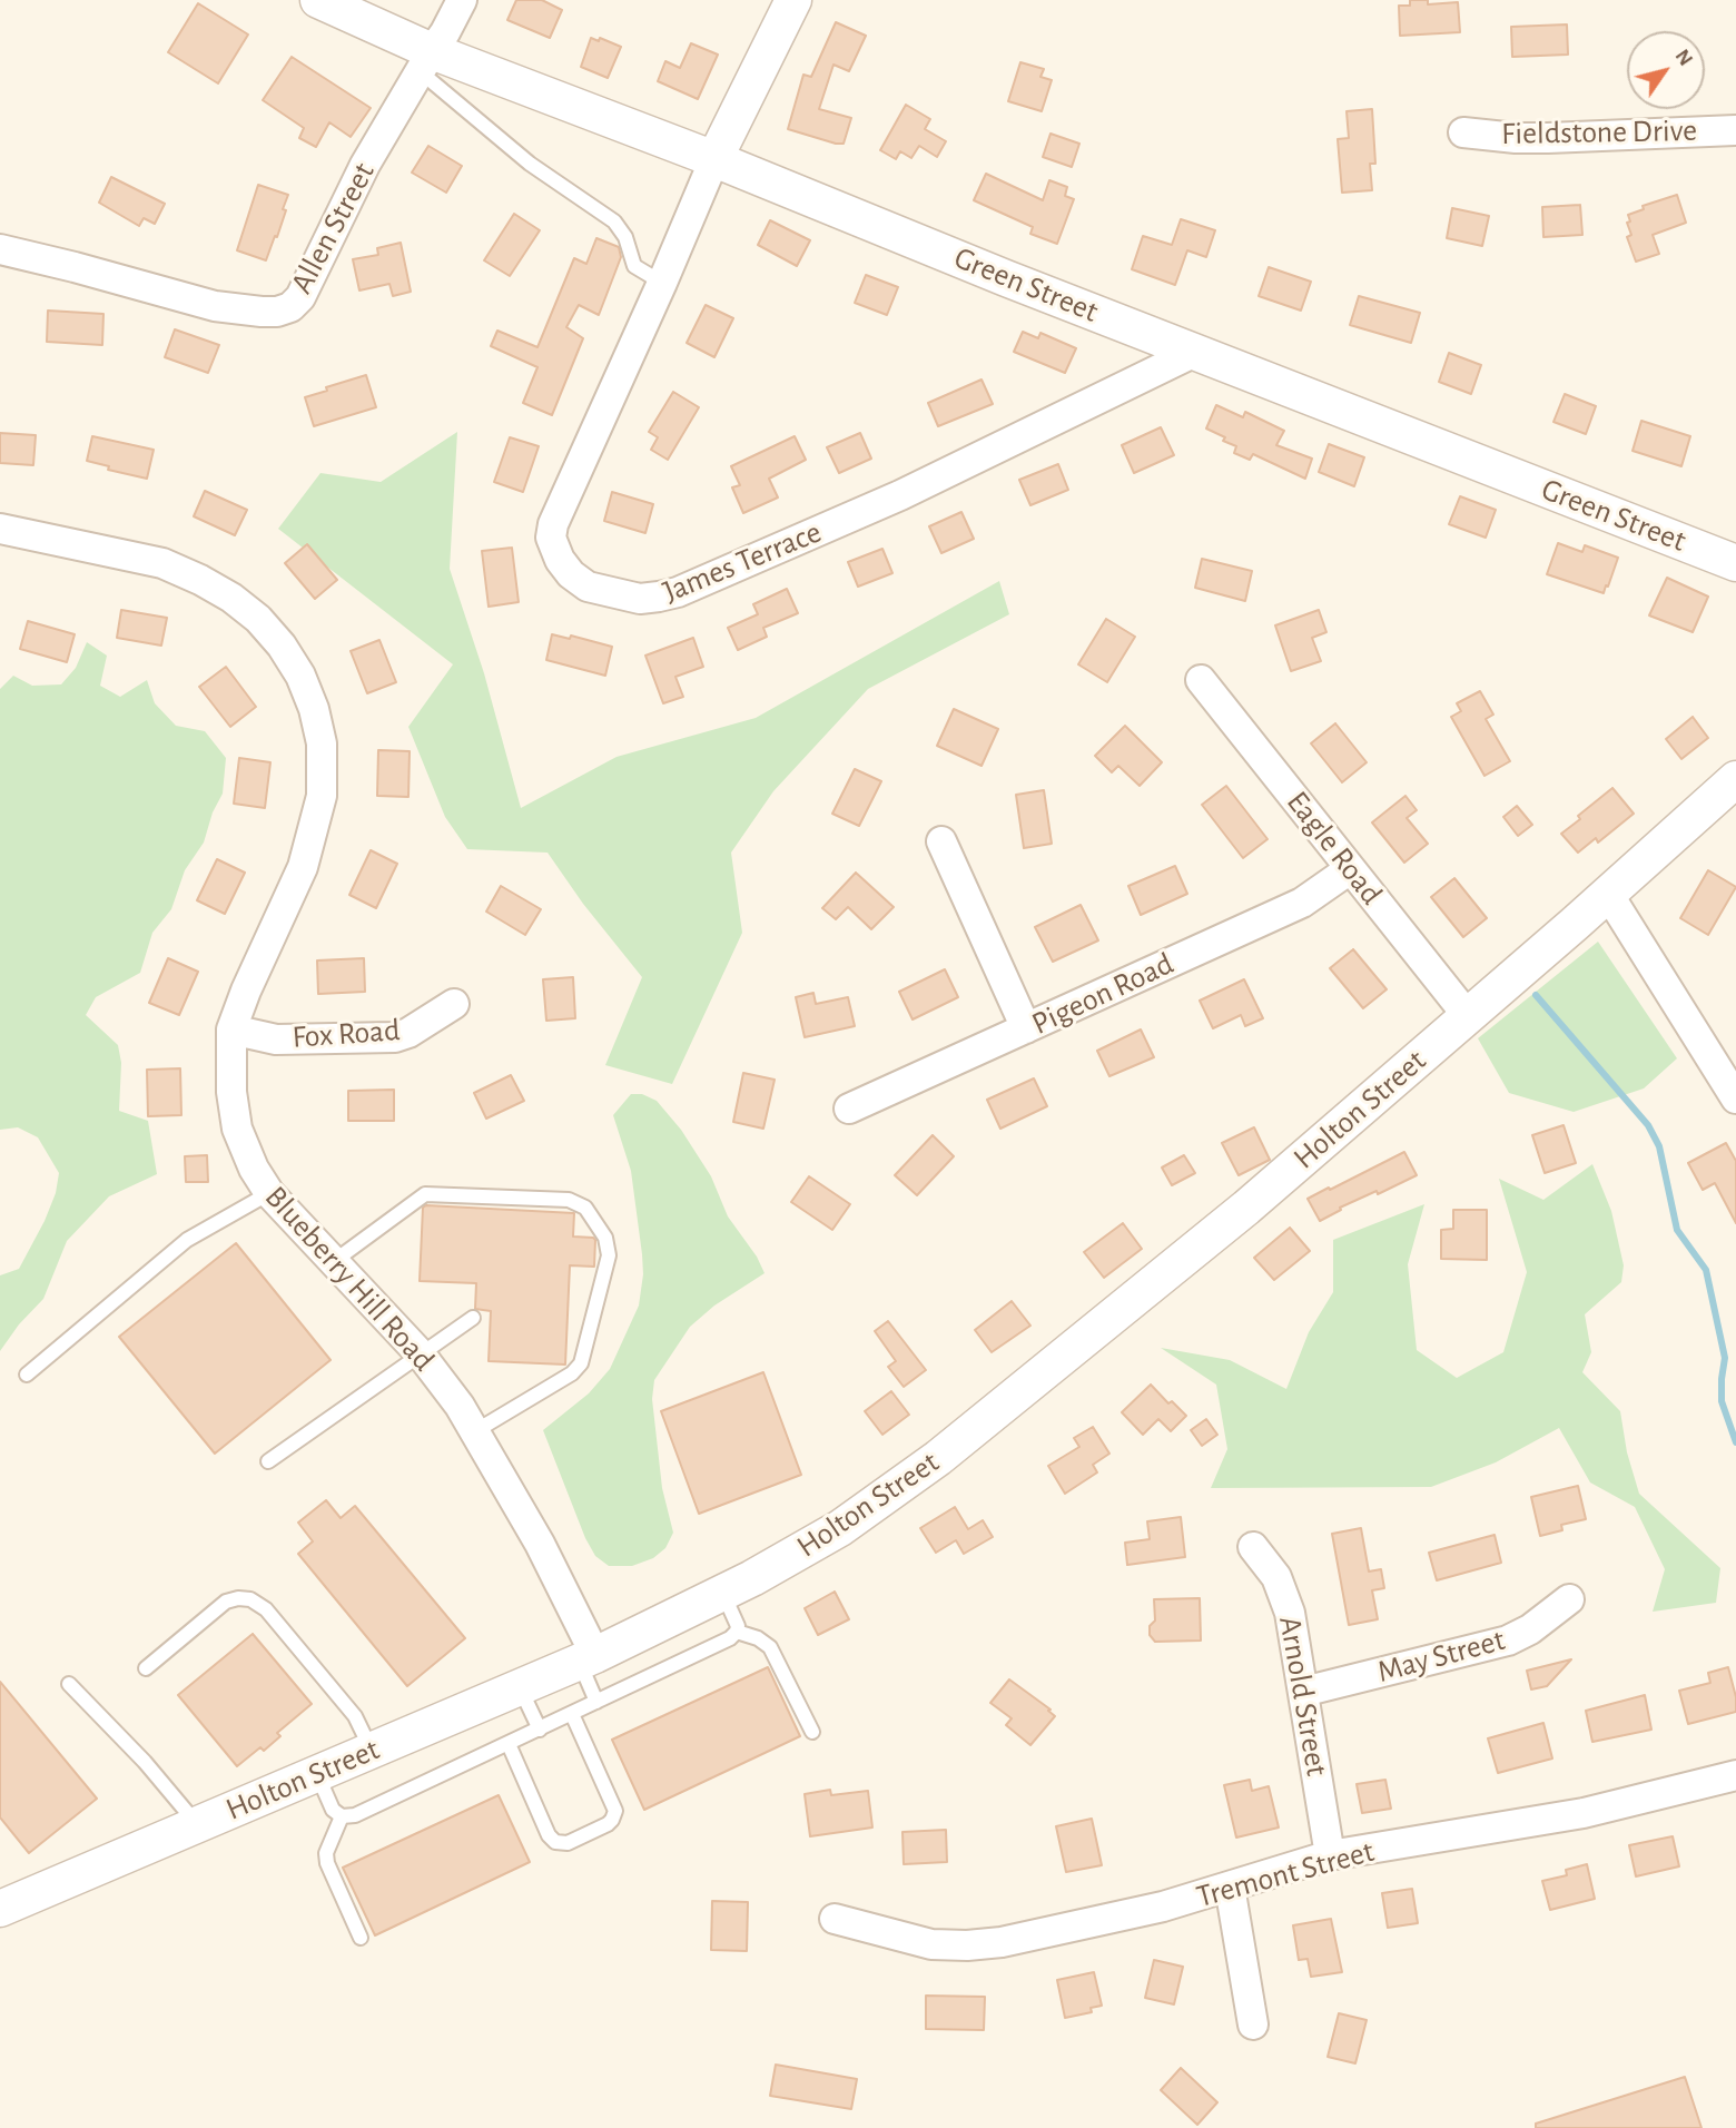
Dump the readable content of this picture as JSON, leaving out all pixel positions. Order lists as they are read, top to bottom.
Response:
{
  "streets": {
    "street": [
      "Fieldstone Drive",
      "Allen Street",
      "Green Street",
      "James Terrace",
      "Eagle Road",
      "Pigeon Road",
      "Fox Road",
      "Holton Street",
      "Blueberry Hill Road",
      "May Street",
      "Arnold Street",
      "Tremont Street"
    ]
  },
  "crossings": [
    ["Allen Street", "Green Street"],
    ["Green Street", "James Terrace"],
    ["Eagle Road", "Pigeon Road"],
    ["Eagle Road", "Holton Street"],
    ["Fox Road", "Blueberry Hill Road"],
    ["Holton Street", "Blueberry Hill Road"],
    ["May Street", "Arnold Street"],
    ["Arnold Street", "Tremont Street"]
  ],
  "north": "top right"
}
